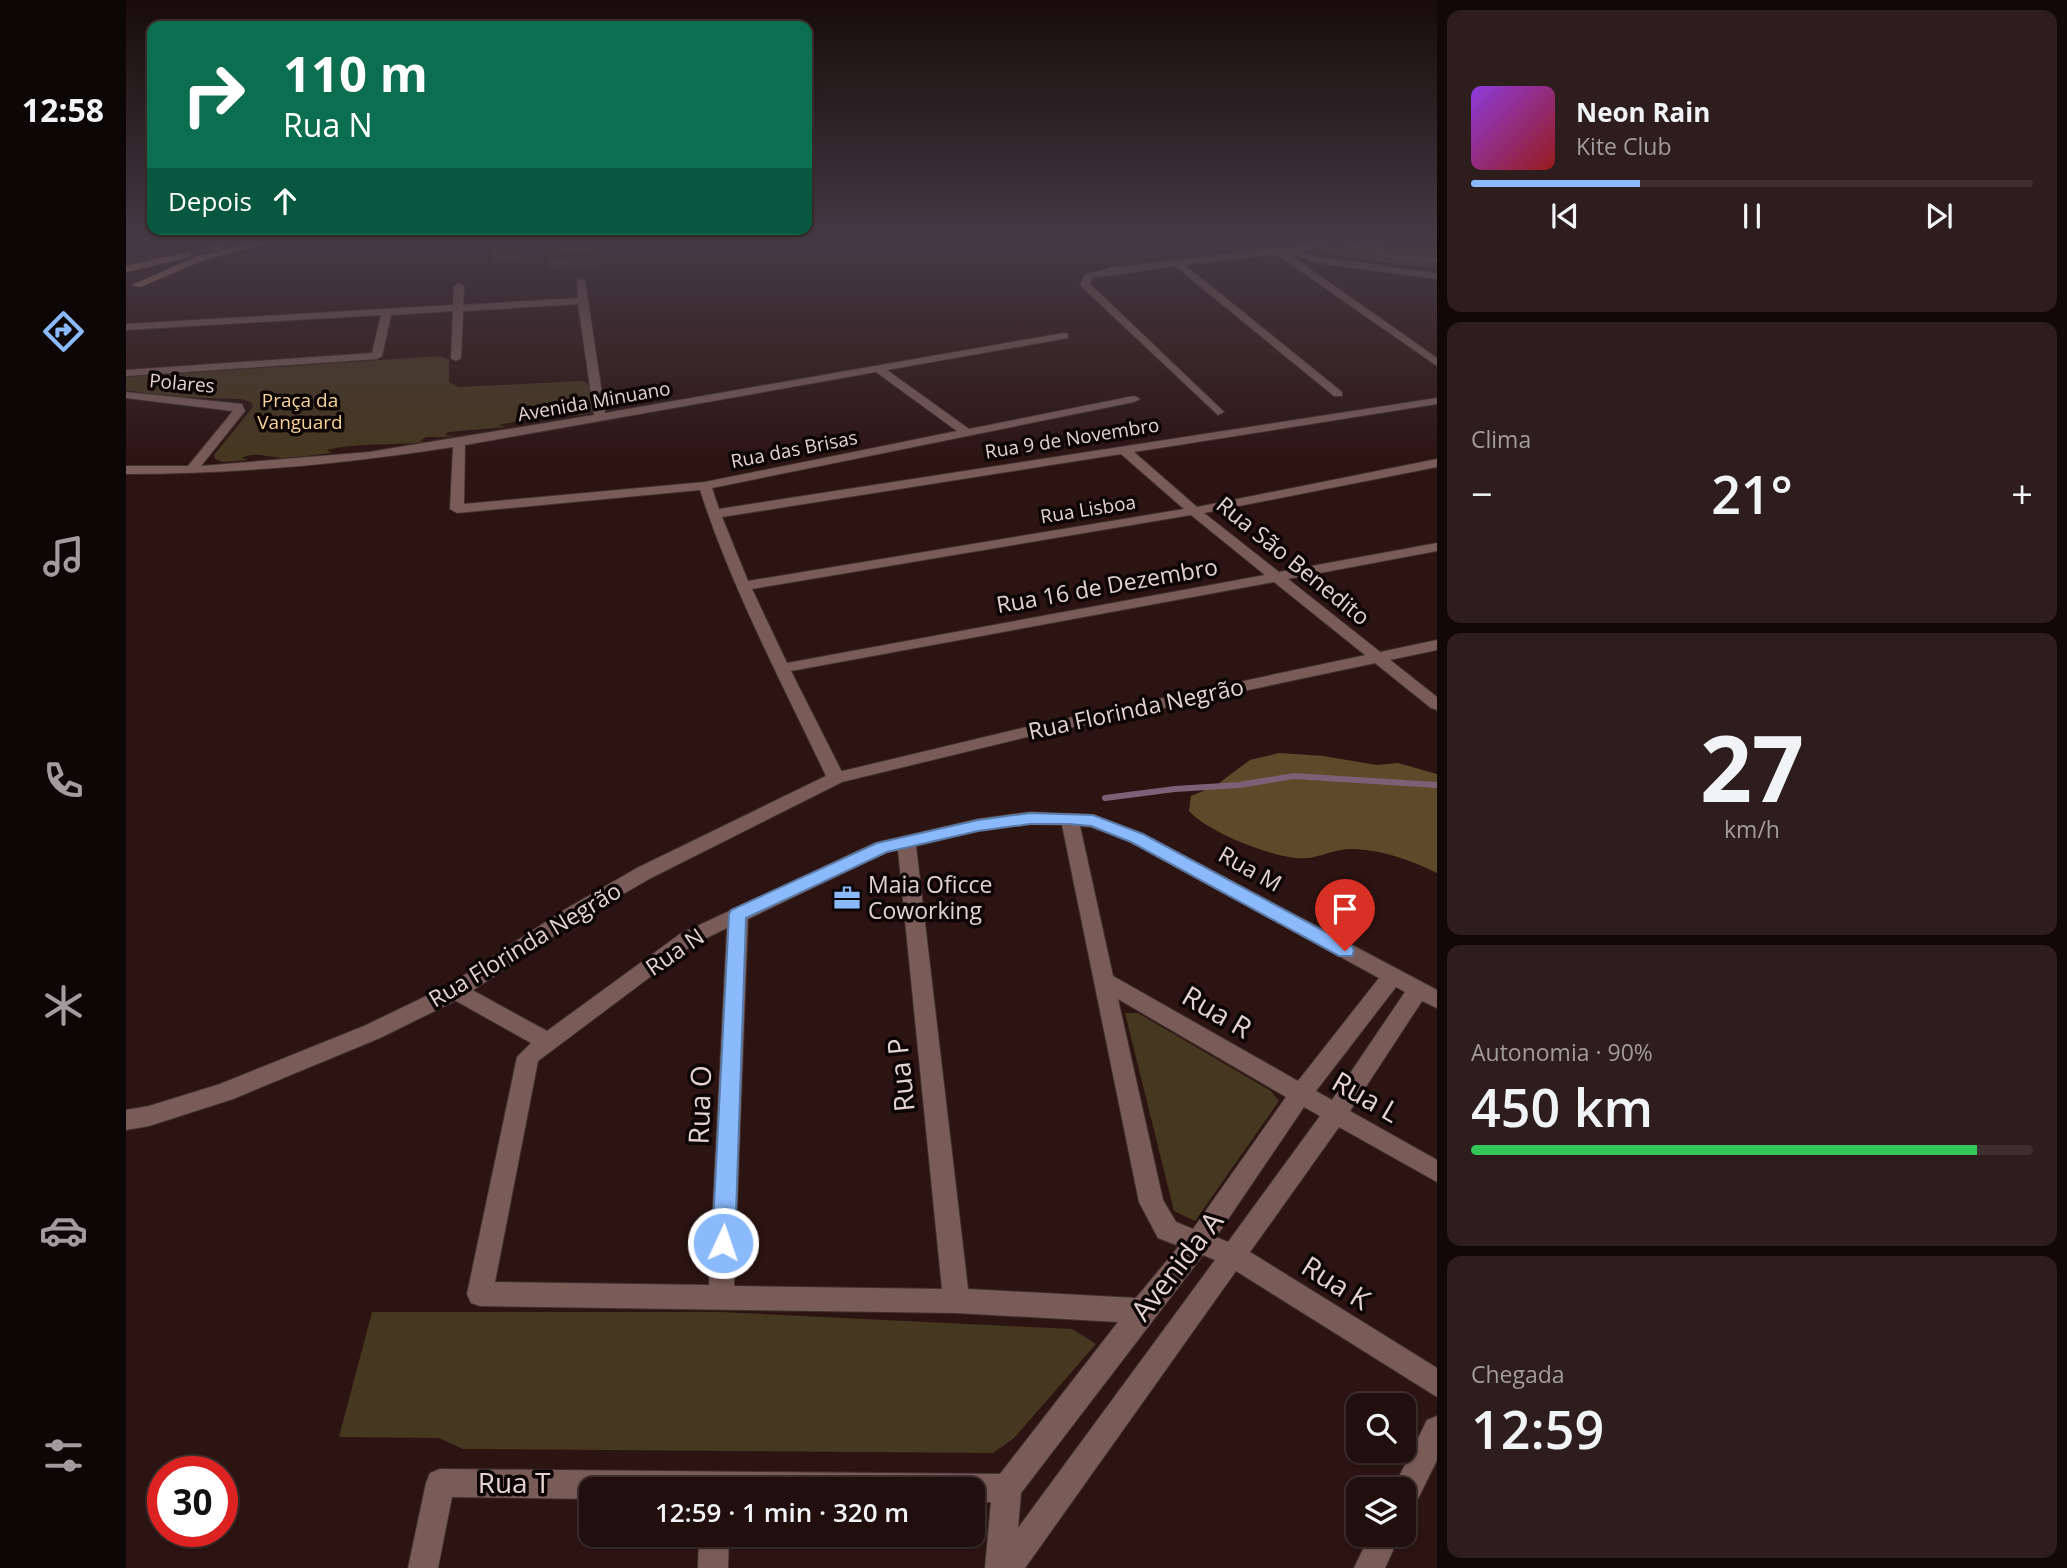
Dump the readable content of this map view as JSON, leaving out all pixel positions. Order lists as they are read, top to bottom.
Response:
{
  "streets": {
    "street": [
      "Polares",
      "Avenida Minuano",
      "Rua 9 de Novembro",
      "Rua das Brisas",
      "Rua Lisboa",
      "Rua São Benedito",
      "Rua 16 de Dezembro",
      "Rua Florinda Negrão",
      "Rua M",
      "Rua N",
      "Rua R",
      "Rua P",
      "Rua L",
      "Rua O",
      "Avenida A",
      "Rua K",
      "Rua T"
    ]
  },
  "crossings": [
    ["Polares", "Avenida Minuano"],
    ["Avenida Minuano", "Rua das Brisas"],
    ["Rua 9 de Novembro", "Rua São Benedito"],
    ["Rua Lisboa", "Rua São Benedito"],
    ["Rua São Benedito", "Rua 16 de Dezembro"],
    ["Rua São Benedito", "Rua Florinda Negrão"],
    ["Rua M", "Rua N"],
    ["Rua M", "Avenida A"],
    ["Rua N", "Rua P"],
    ["Rua N", "Rua O"],
    ["Rua R", "Rua L"],
    ["Rua R", "Avenida A"],
    ["Rua L", "Avenida A"],
    ["Avenida A", "Rua K"],
    ["Avenida A", "Rua T"]
  ],
  "parks": ["Praça da Vanguard"],
  "places": {
    "office": ["Maia Oficce Coworking"]
  },
  "page": {
    "tabs": "12:58",
    "turn": ["110 m", "Rua N"],
    "song": ["Neon Rain", "Kite Club"],
    "then": "Depois",
    "tile": [
      "Clima",
      ["27", "km/h"],
      ["Autonomia · 90%", "450 km"],
      ["Chegada", "12:59"]
    ],
    "heat": ["−", "21°", "+"],
    "limit": "30",
    "trip": "12:59 · 1 min · 320 m"
  }
}
